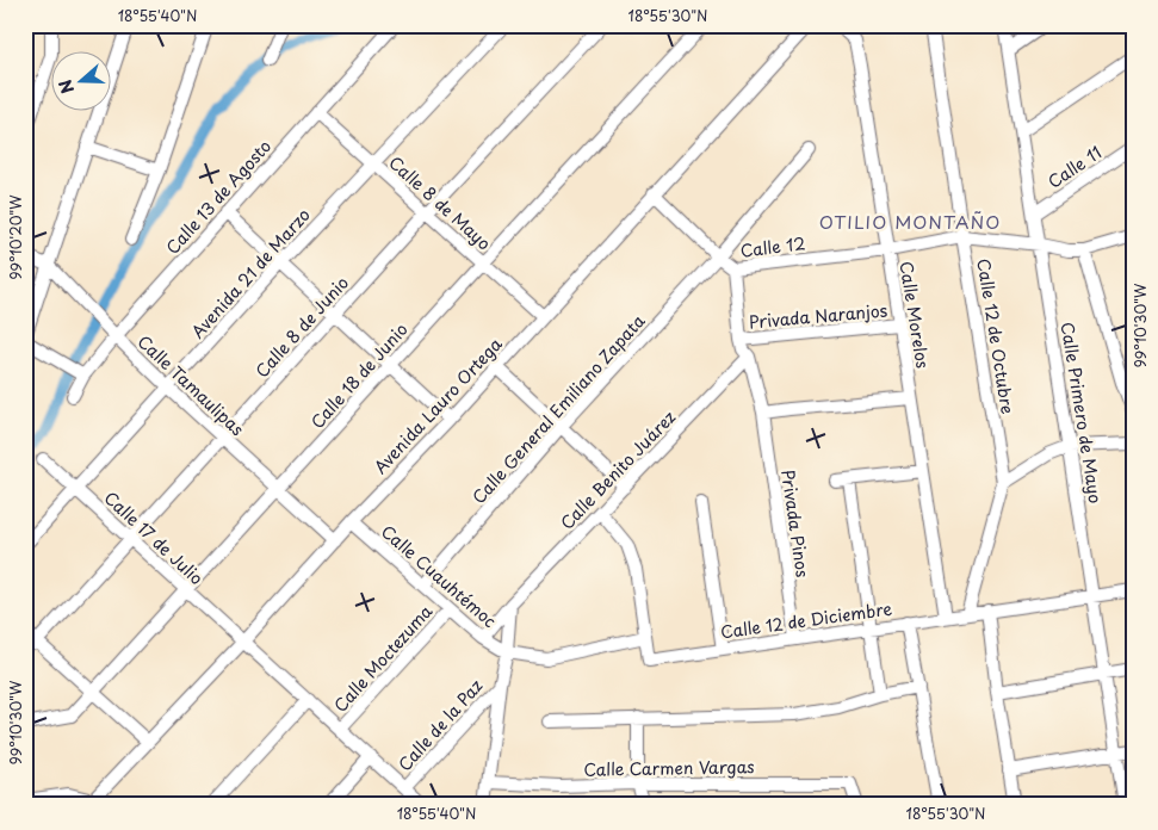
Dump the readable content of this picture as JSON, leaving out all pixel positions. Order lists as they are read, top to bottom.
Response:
{
  "streets": {
    "street": [
      "Calle 11",
      "Calle 13 de Agosto",
      "Calle 8 de Mayo",
      "Calle 12",
      "Avenida 21 de Marzo",
      "Calle Morelos",
      "Privada Naranjos",
      "Calle 8 de Junio",
      "Calle 12 de Octubre",
      "Calle 18 de Junio",
      "Calle Tamaulipas",
      "Avenida Lauro Ortega",
      "Calle General Emiliano Zapata",
      "Calle Primero de Mayo",
      "Calle Benito Juárez",
      "Privada Pinos",
      "Calle 17 de Julio",
      "Calle Cuauhtémoc",
      "Calle 12 de Diciembre",
      "Calle Moctezuma",
      "Calle de la Paz",
      "Calle Carmen Vargas"
    ]
  },
  "crossings": [
    ["Calle 11", "Calle Primero de Mayo"],
    ["Calle 13 de Agosto", "Calle 8 de Mayo"],
    ["Calle 13 de Agosto", "Calle Tamaulipas"],
    ["Calle 8 de Mayo", "Avenida 21 de Marzo"],
    ["Calle 8 de Mayo", "Calle 8 de Junio"],
    ["Calle 8 de Mayo", "Calle 18 de Junio"],
    ["Calle 8 de Mayo", "Avenida Lauro Ortega"],
    ["Calle 12", "Calle Morelos"],
    ["Calle 12", "Calle 12 de Octubre"],
    ["Calle 12", "Calle Primero de Mayo"],
    ["Avenida 21 de Marzo", "Calle Tamaulipas"],
    ["Avenida 21 de Marzo", "Calle 17 de Julio"],
    ["Calle Morelos", "Privada Naranjos"],
    ["Calle Morelos", "Calle 12 de Diciembre"],
    ["Privada Naranjos", "Privada Pinos"],
    ["Calle 8 de Junio", "Calle Tamaulipas"],
    ["Calle 8 de Junio", "Calle 17 de Julio"],
    ["Calle 12 de Octubre", "Calle 12 de Diciembre"],
    ["Calle 18 de Junio", "Calle Tamaulipas"],
    ["Calle 18 de Junio", "Calle 17 de Julio"],
    ["Calle Tamaulipas", "Avenida Lauro Ortega"],
    ["Avenida Lauro Ortega", "Calle 17 de Julio"],
    ["Avenida Lauro Ortega", "Calle Cuauhtémoc"],
    ["Calle General Emiliano Zapata", "Calle Cuauhtémoc"],
    ["Calle Primero de Mayo", "Calle 12 de Diciembre"],
    ["Calle Benito Juárez", "Privada Pinos"],
    ["Calle Benito Juárez", "Calle Cuauhtémoc"],
    ["Privada Pinos", "Calle 12 de Diciembre"],
    ["Calle 17 de Julio", "Calle Moctezuma"],
    ["Calle 17 de Julio", "Calle de la Paz"],
    ["Calle Cuauhtémoc", "Calle Moctezuma"]
  ],
  "districts": ["OTILIO MONTAÑO"],
  "north": "left",
  "coordinates": [
    "18°55'40\"N",
    "18°55'30\"N",
    "99°10'20\"W",
    "99°10'30\"W"
  ]
}
